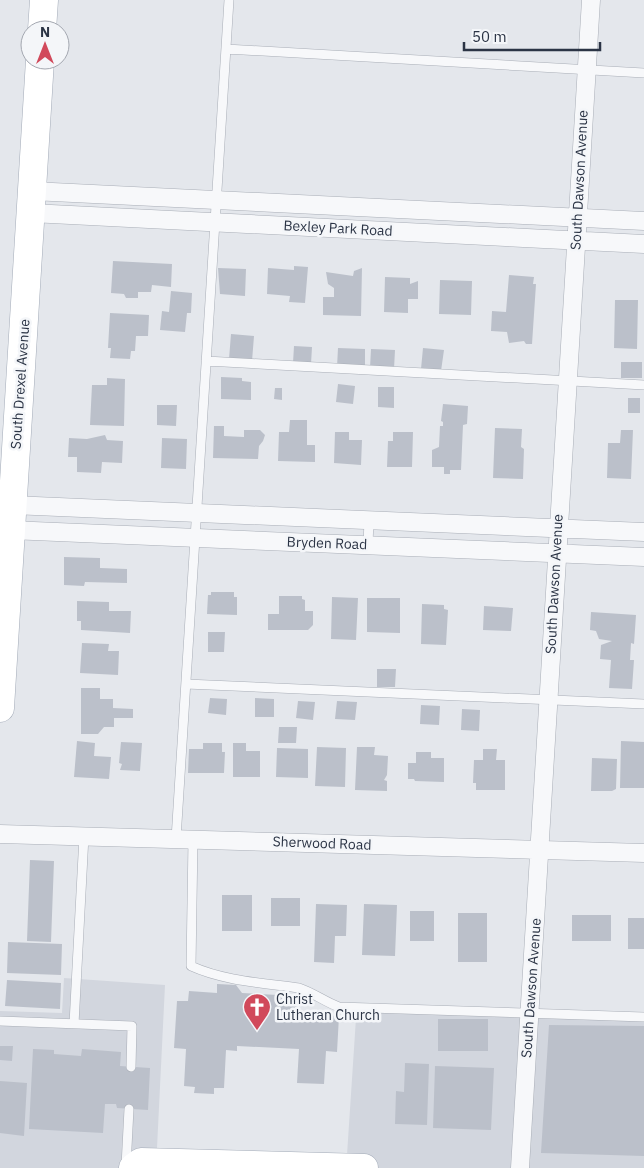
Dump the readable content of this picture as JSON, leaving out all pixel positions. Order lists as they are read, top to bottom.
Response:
{
  "streets": {
    "main road": ["South Drexel Avenue"],
    "street": [
      "South Dawson Avenue",
      "Bexley Park Road",
      "Bryden Road",
      "Sherwood Road"
    ]
  },
  "crossings": [
    ["South Dawson Avenue", "Bexley Park Road"],
    ["South Dawson Avenue", "Bryden Road"],
    ["South Dawson Avenue", "Sherwood Road"],
    ["Bexley Park Road", "South Drexel Avenue"],
    ["South Drexel Avenue", "Bryden Road"]
  ],
  "places": {
    "church": ["Christ Lutheran Church"]
  },
  "scale_bar": "50 m",
  "north": "top"
}
